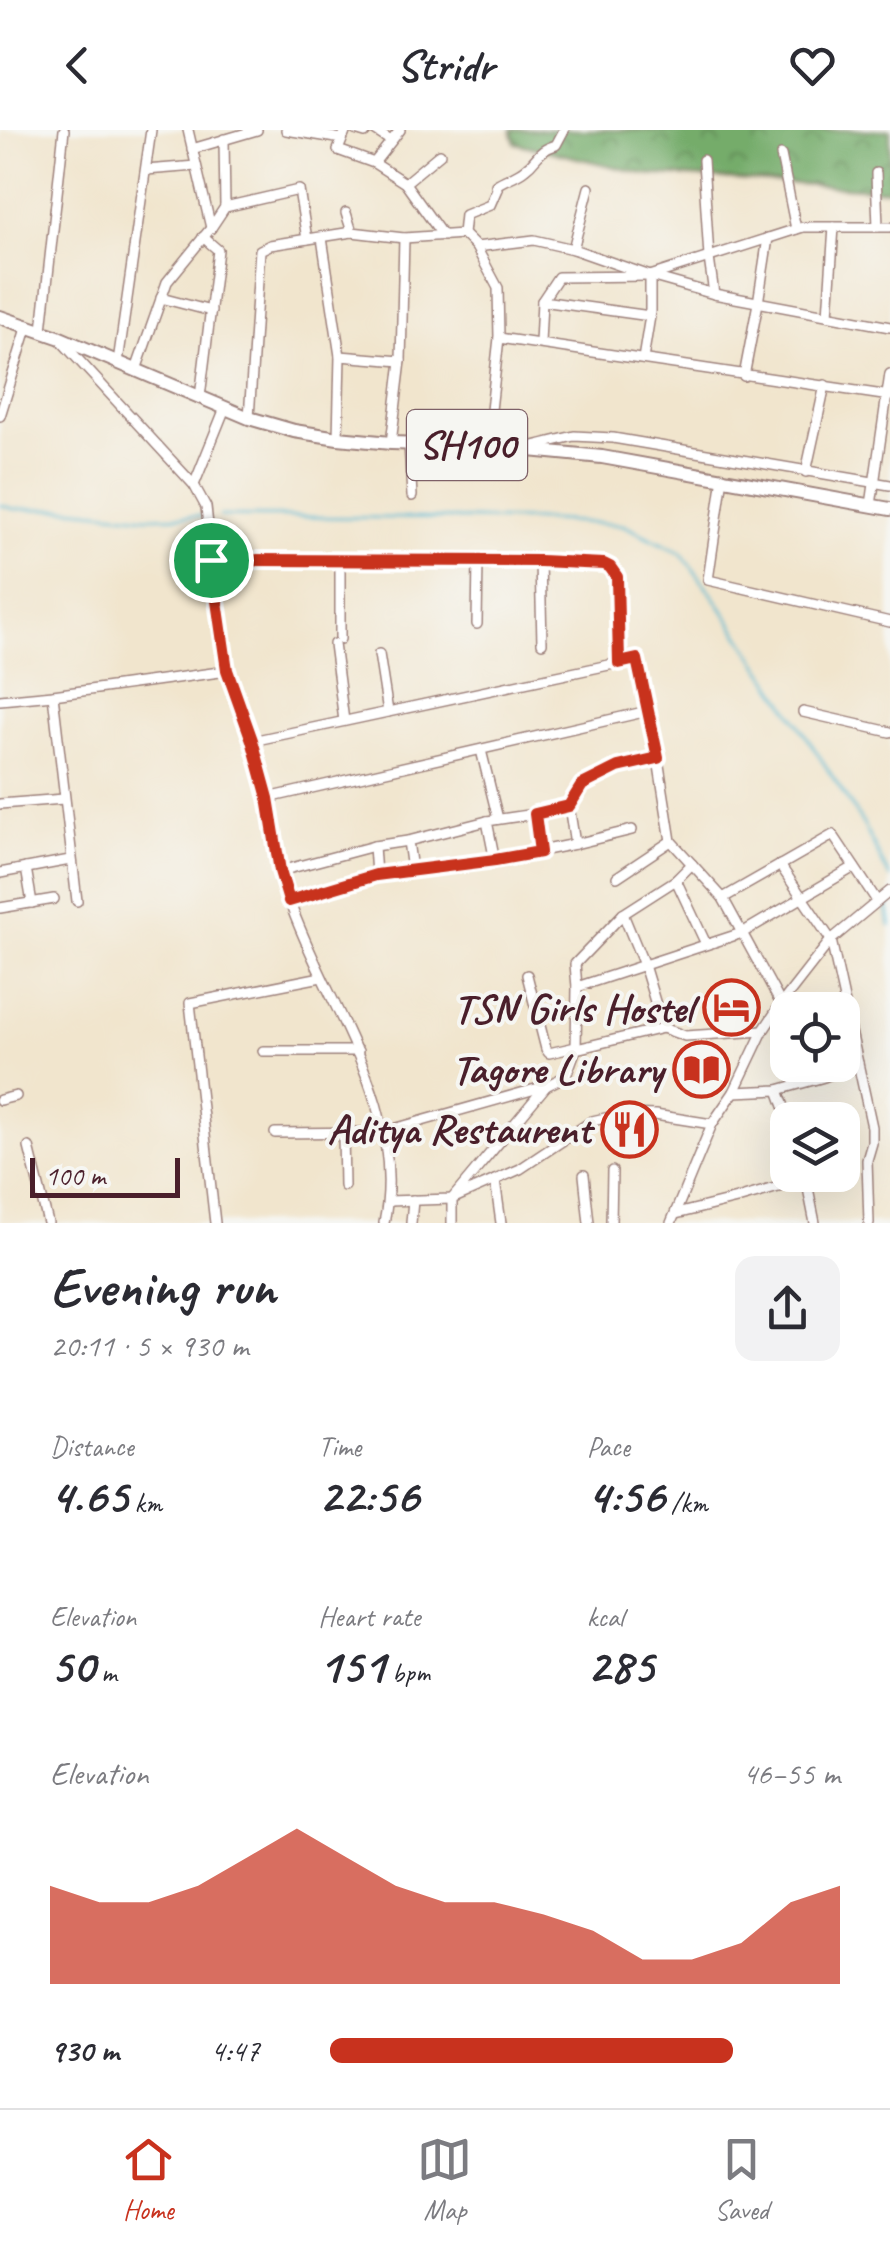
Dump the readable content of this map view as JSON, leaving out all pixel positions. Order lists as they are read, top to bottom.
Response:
{
  "streets": {
    "main road": ["SH100"]
  },
  "places": {
    "hotel": ["TSN Girls Hostel"],
    "library": ["Tagore Library"],
    "restaurant": ["Aditya Restaurent"]
  },
  "scale_bar": "100 m",
  "page": {
    "header": "Stridr",
    "scale": "100 m",
    "heading": ["Evening run", "20:11 · 5 × 930 m"],
    "stats": [
      ["Distance", "4.65 km"],
      ["Time", "22:56"],
      ["Pace", "4:56 /km"],
      ["Elevation", "50 m"],
      ["Heart rate", "151 bpm"],
      ["kcal", "285"]
    ],
    "chart": ["Elevation", "46–55 m"],
    "list": [
      {
        "name": "930 m",
        "note": "4:47"
      }
    ],
    "tabs": ["Home", "Map", "Saved"]
  }
}
